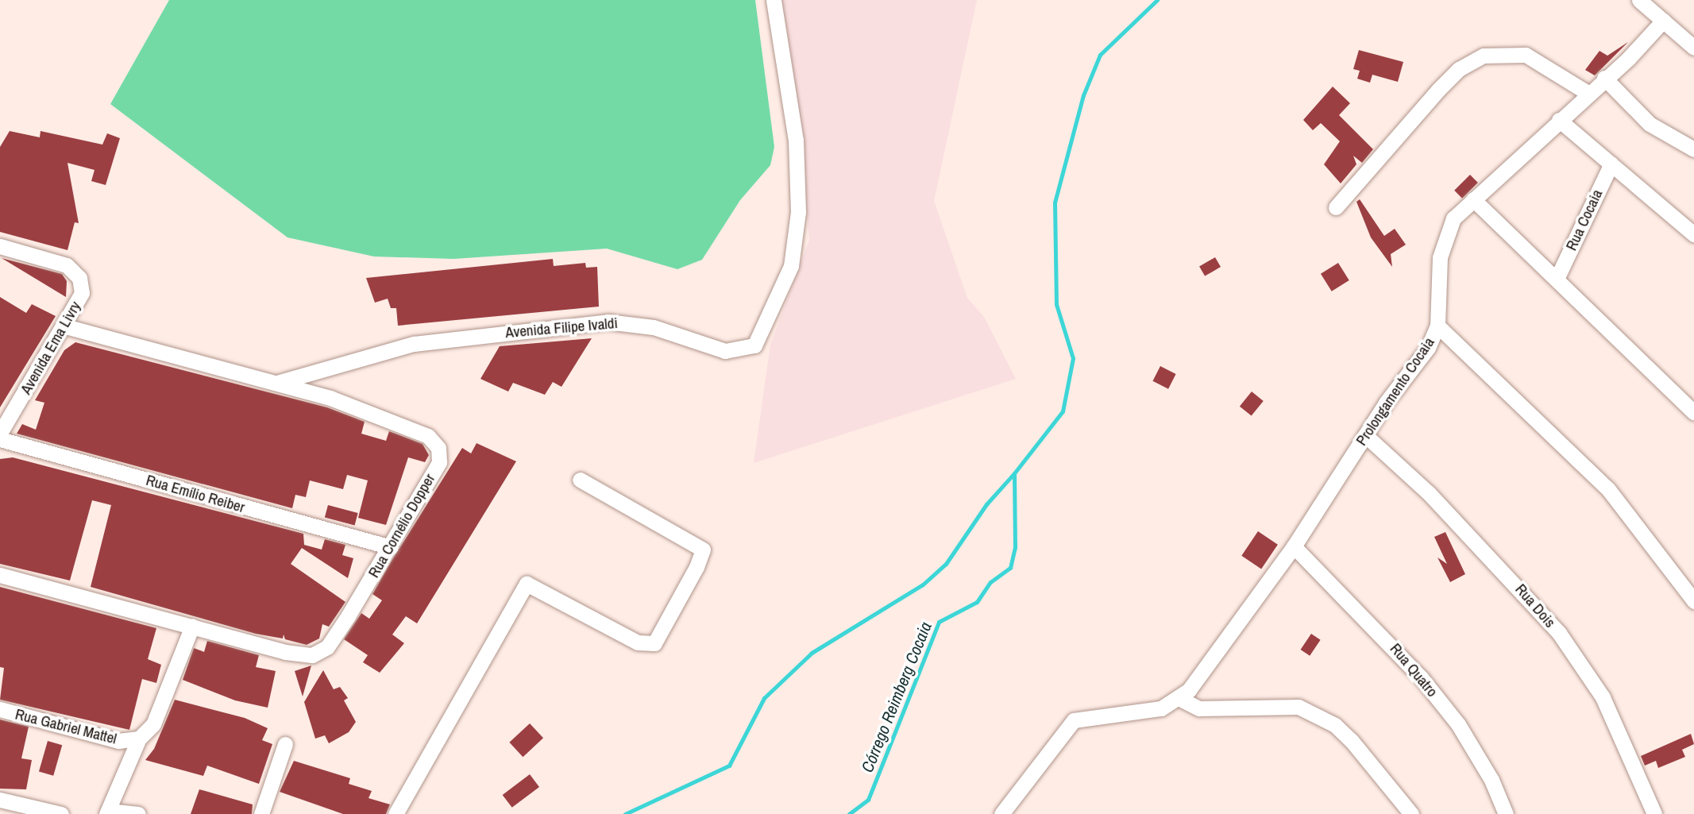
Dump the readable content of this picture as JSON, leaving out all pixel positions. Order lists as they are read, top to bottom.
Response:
{
  "streets": {
    "street": [
      "Rua Cocaia",
      "Avenida Filipe Ivaldi",
      "Avenida Ema Livry",
      "Prolongamento Cocaia",
      "Rua Emílio Reiber",
      "Rua Cornélio Dopper",
      "Rua Dois",
      "Rua Quatro",
      "Rua Gabriel Mattel"
    ]
  },
  "crossings": [
    ["Avenida Filipe Ivaldi", "Rua Cornélio Dopper"],
    ["Avenida Ema Livry", "Rua Cornélio Dopper"],
    ["Prolongamento Cocaia", "Rua Dois"],
    ["Prolongamento Cocaia", "Rua Quatro"],
    ["Rua Emílio Reiber", "Rua Cornélio Dopper"],
    ["Rua Cornélio Dopper", "Rua Gabriel Mattel"]
  ],
  "water": ["Córrego Reimberg Cocaia"]
}
